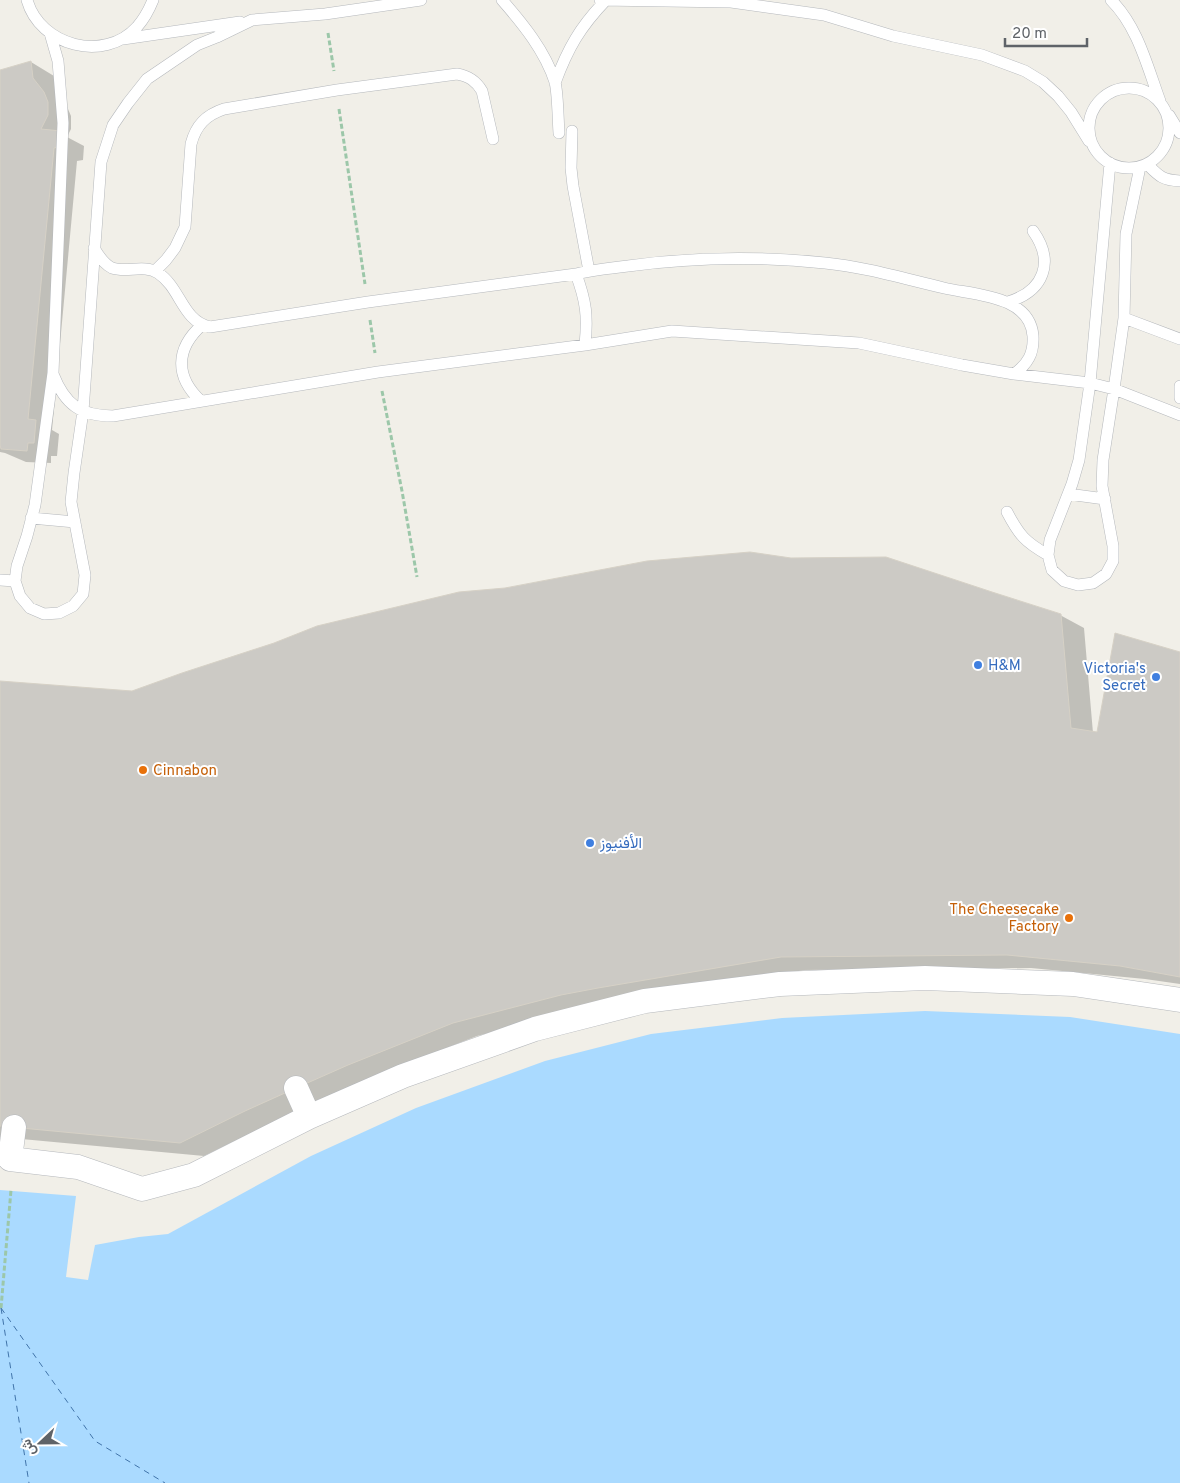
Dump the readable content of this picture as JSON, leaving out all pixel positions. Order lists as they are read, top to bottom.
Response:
{
  "places": [
    "H&M",
    "Victoria's Secret",
    "Cinnabon",
    "الأفنيوز",
    "The Cheesecake Factory"
  ],
  "scale_bar": "20 m",
  "north": "left"
}
